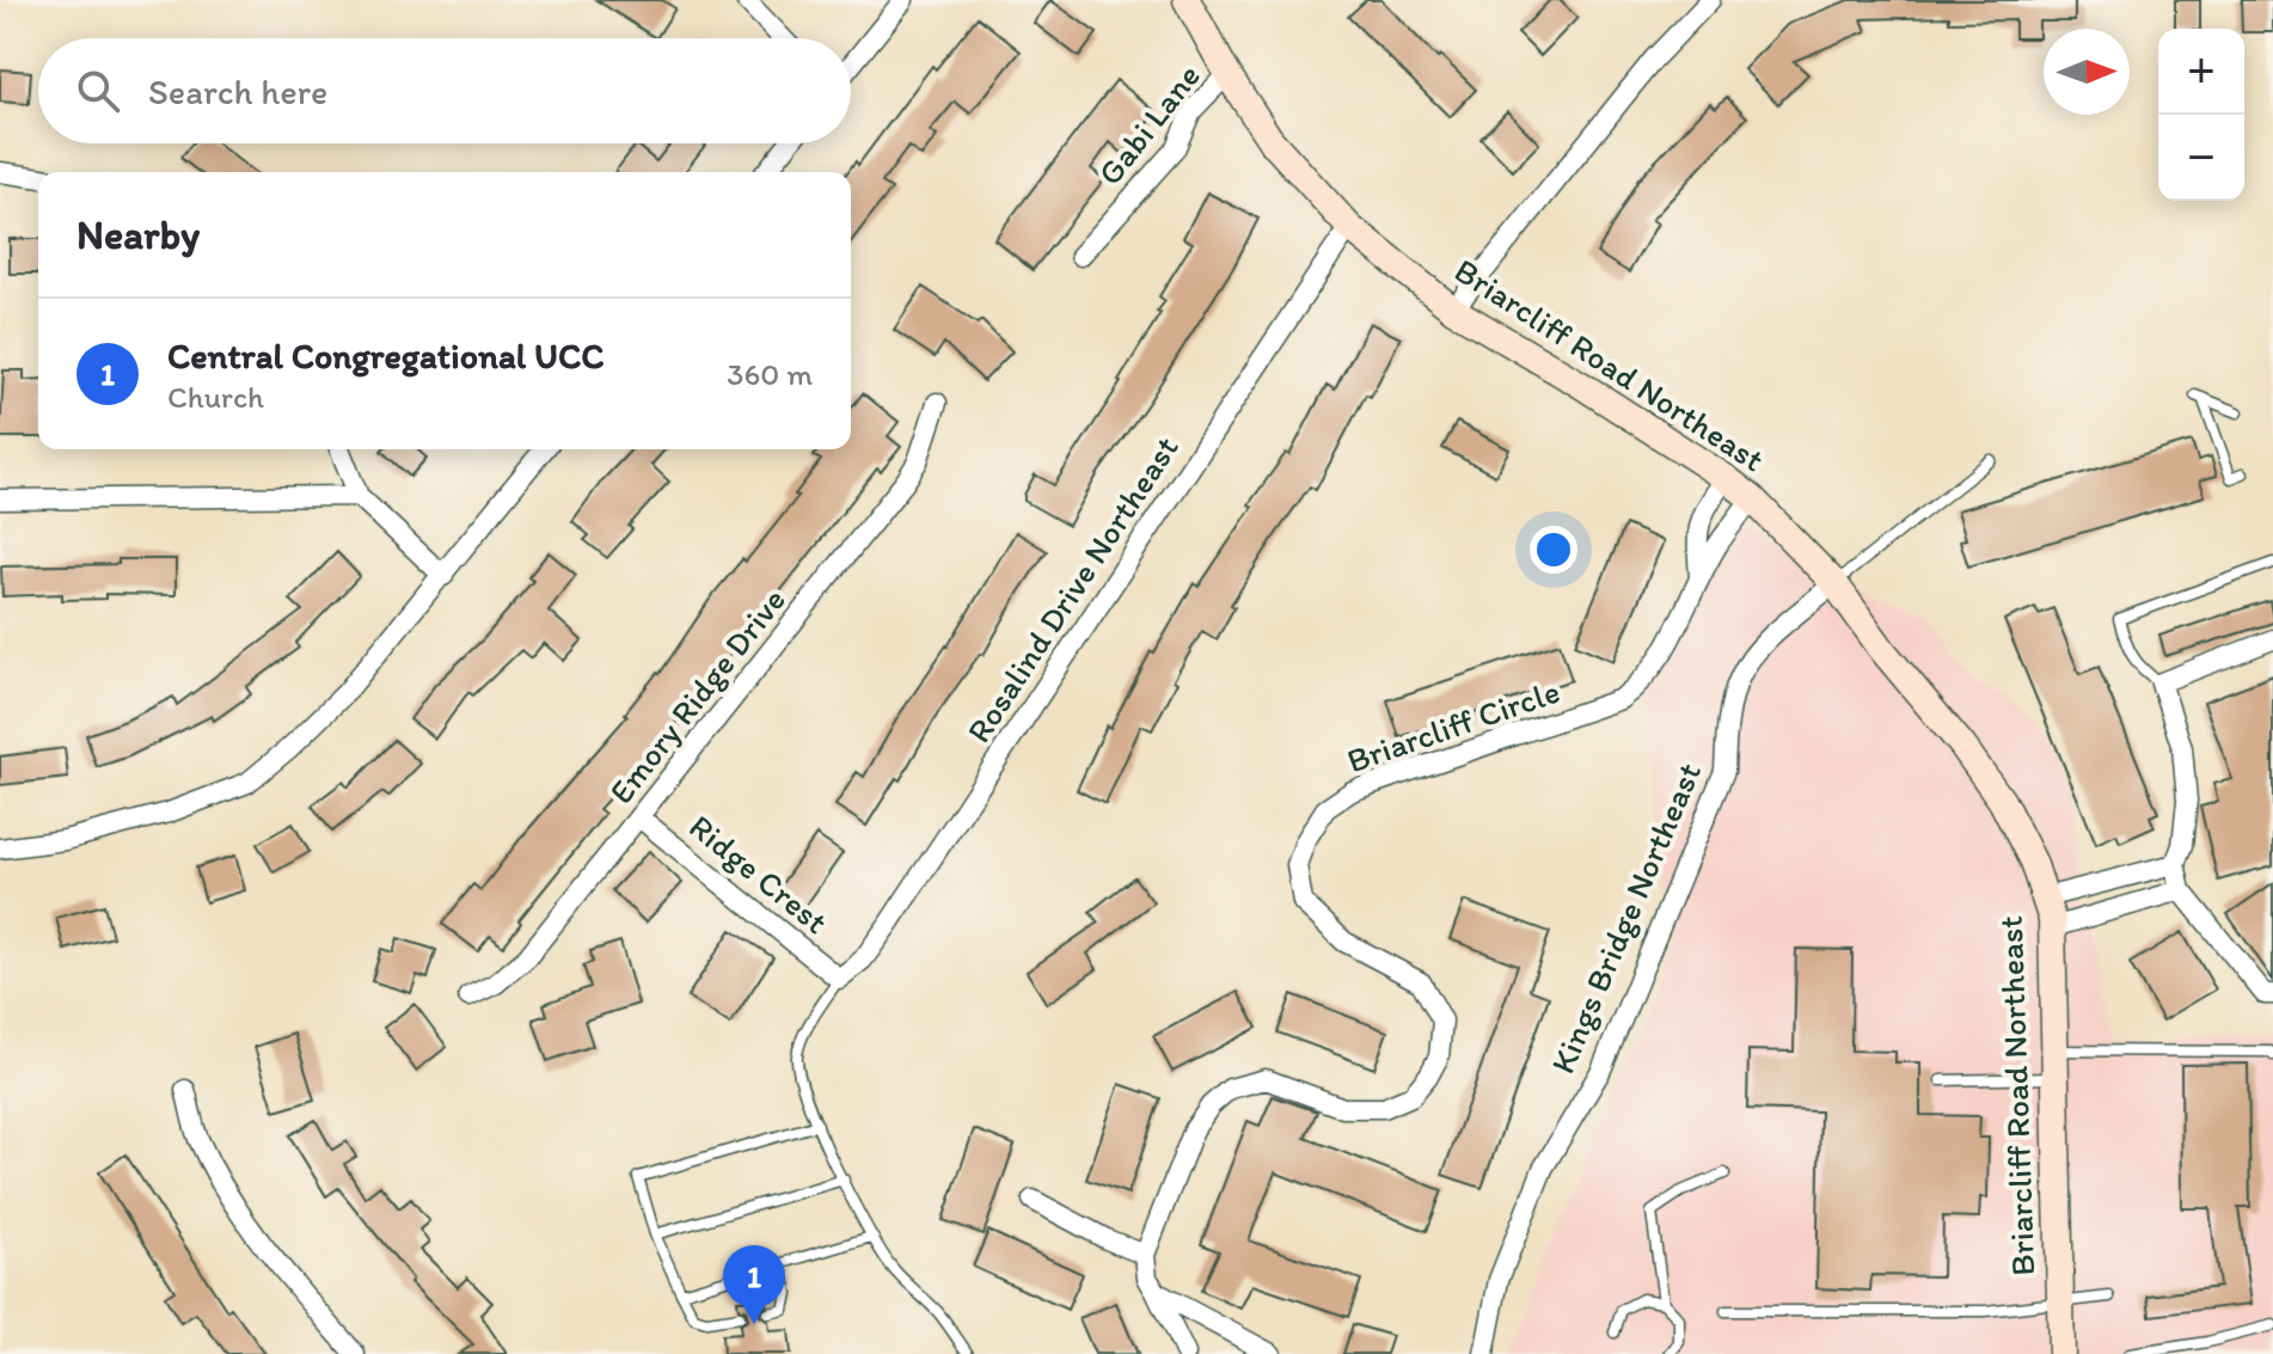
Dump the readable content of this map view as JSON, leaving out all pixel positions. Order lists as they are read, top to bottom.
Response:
{
  "streets": {
    "main road": ["Briarcliff Road Northeast"],
    "street": [
      "Gabi Lane",
      "Rosalind Drive Northeast",
      "Emory Ridge Drive",
      "Briarcliff Circle",
      "Ridge Crest",
      "Kings Bridge Northeast"
    ]
  },
  "crossings": [
    ["Gabi Lane", "Briarcliff Road Northeast"],
    ["Briarcliff Road Northeast", "Rosalind Drive Northeast"],
    ["Briarcliff Road Northeast", "Briarcliff Circle"],
    ["Briarcliff Road Northeast", "Kings Bridge Northeast"],
    ["Rosalind Drive Northeast", "Ridge Crest"],
    ["Emory Ridge Drive", "Ridge Crest"]
  ],
  "north": "right",
  "page": {
    "map_buttons": ["+", "−"],
    "search": "Search here",
    "heading": "Nearby",
    "list": [
      {
        "mark": "1",
        "name": "Central Congregational UCC",
        "note": "Church",
        "value": "360 m"
      }
    ],
    "pins": "1"
  }
}
